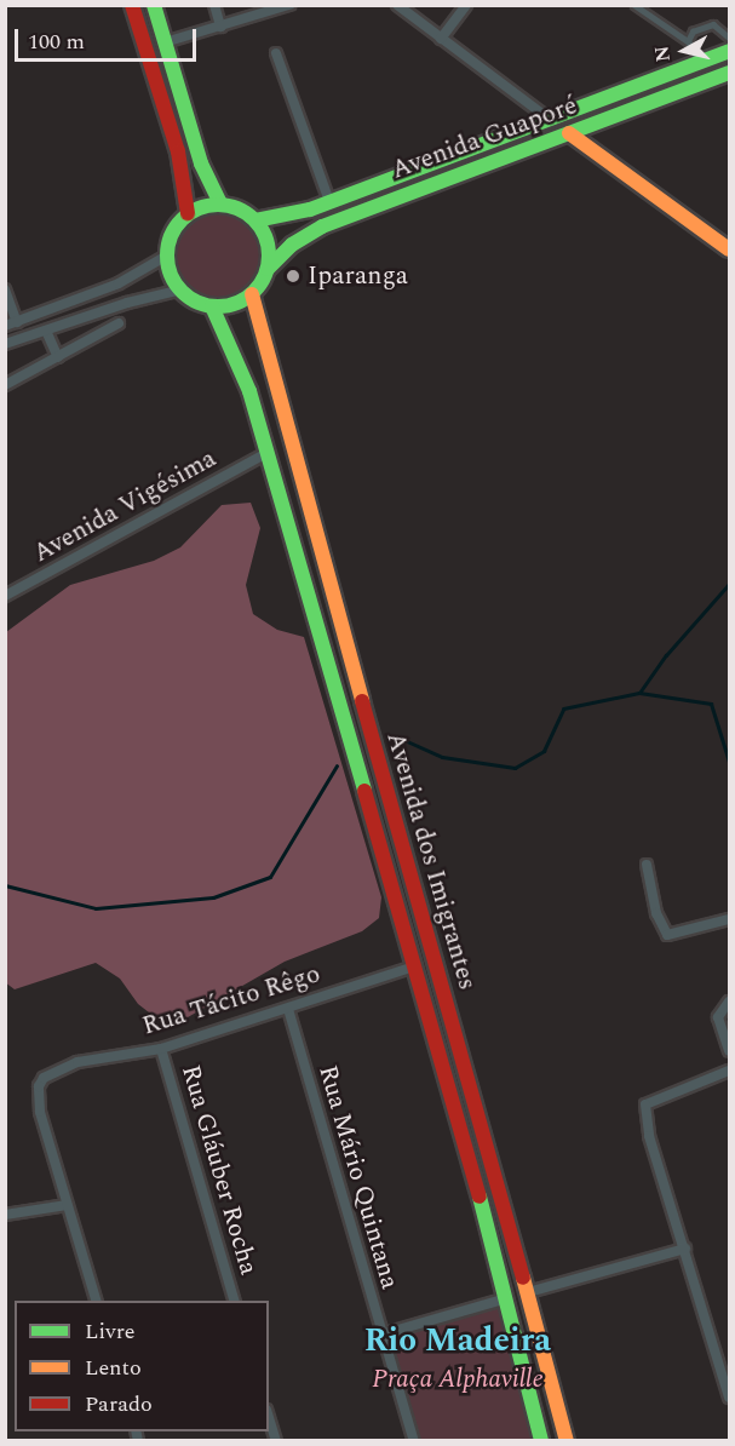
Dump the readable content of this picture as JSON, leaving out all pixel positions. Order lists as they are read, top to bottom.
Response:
{
  "streets": {
    "main road": ["Avenida Guaporé", "Avenida dos Imigrantes"],
    "street": [
      "Avenida Vigésima",
      "Rua Tácito Rêgo",
      "Rua Gláuber Rocha",
      "Rua Mário Quintana"
    ]
  },
  "crossings": [
    ["Avenida Guaporé", "Avenida dos Imigrantes"],
    ["Avenida Vigésima", "Avenida dos Imigrantes"],
    ["Avenida dos Imigrantes", "Rua Tácito Rêgo"],
    ["Rua Tácito Rêgo", "Rua Gláuber Rocha"],
    ["Rua Tácito Rêgo", "Rua Mário Quintana"]
  ],
  "districts": ["Rio Madeira"],
  "parks": ["Praça Alphaville"],
  "places": ["Iparanga"],
  "legend": ["Livre", "Lento", "Parado"],
  "scale_bar": "100 m",
  "north": "left"
}
